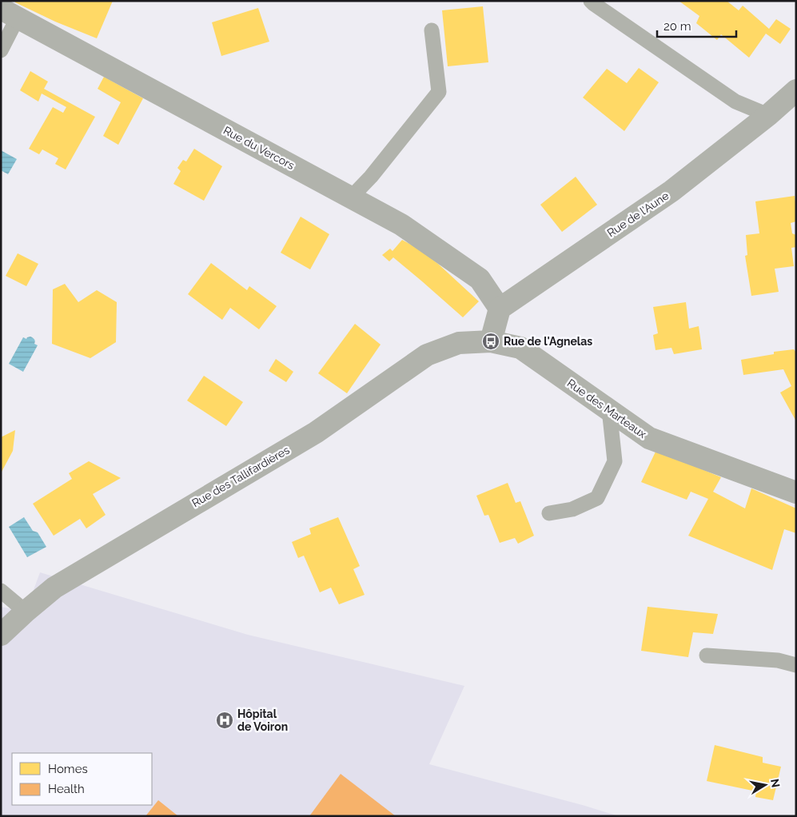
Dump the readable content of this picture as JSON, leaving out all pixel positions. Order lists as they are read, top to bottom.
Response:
{
  "streets": {
    "street": [
      "Rue du Vercors",
      "Rue de l'Aune",
      "Rue des Marteaux",
      "Rue des Tallifardières"
    ]
  },
  "crossings": [
    ["Rue du Vercors", "Rue de l'Aune"],
    ["Rue des Marteaux", "Rue des Tallifardières"]
  ],
  "places": {
    "bus stop": ["Rue de l'Agnelas"],
    "hospital": ["Hôpital de Voiron"]
  },
  "legend": ["Homes", "Health"],
  "scale_bar": "20 m",
  "north": "right"
}
